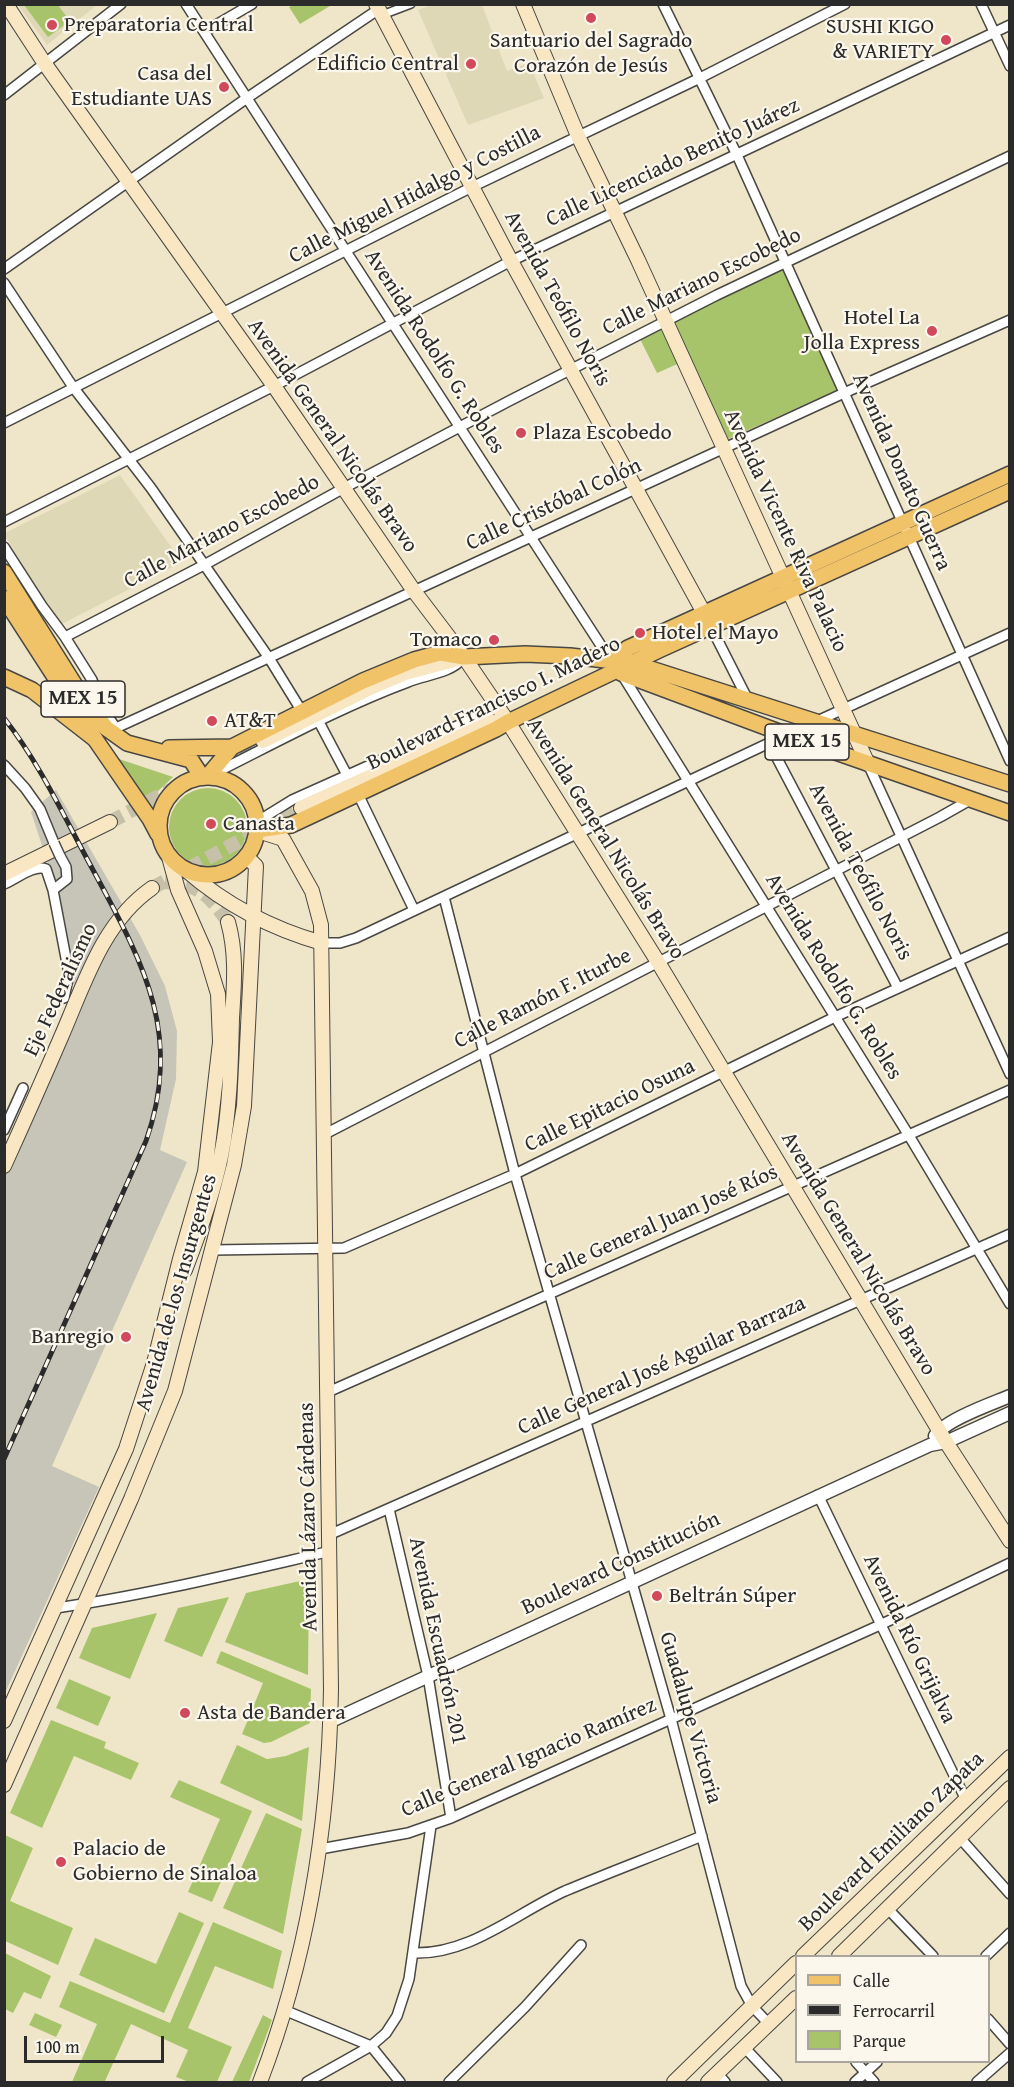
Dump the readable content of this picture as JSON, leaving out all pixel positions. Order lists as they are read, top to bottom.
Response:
{
  "streets": {
    "main road": [
      "Avenida Teófilo Noris",
      "Avenida General Nicolás Bravo",
      "Avenida Vicente Riva Palacio",
      "MEX 15",
      "Boulevard Francisco I. Madero",
      "Eje Federalismo",
      "Avenida de los Insurgentes",
      "Avenida Lázaro Cárdenas",
      "Boulevard Emiliano Zapata"
    ],
    "street": [
      "Calle Licenciado Benito Juárez",
      "Calle Miguel Hidalgo y Costilla",
      "Calle Mariano Escobedo",
      "Avenida Rodolfo G. Robles",
      "Avenida Donato Guerra",
      "Calle Cristóbal Colón",
      "Calle Ramón F. Iturbe",
      "Calle Epitacio Osuna",
      "Calle General Juan José Ríos",
      "Calle General José Aguilar Barraza",
      "Boulevard Constitución",
      "Avenida Río Grijalva",
      "Avenida Escuadrón 201",
      "Guadalupe Victoria",
      "Calle General Ignacio Ramírez"
    ]
  },
  "crossings": [
    ["Calle Licenciado Benito Juárez", "Avenida Teófilo Noris"],
    ["Calle Licenciado Benito Juárez", "Avenida Rodolfo G. Robles"],
    ["Calle Licenciado Benito Juárez", "Avenida General Nicolás Bravo"],
    ["Calle Licenciado Benito Juárez", "Avenida Donato Guerra"],
    ["Calle Licenciado Benito Juárez", "Avenida Vicente Riva Palacio"],
    ["Calle Miguel Hidalgo y Costilla", "Avenida Teófilo Noris"],
    ["Calle Miguel Hidalgo y Costilla", "Avenida Rodolfo G. Robles"],
    ["Calle Miguel Hidalgo y Costilla", "Avenida General Nicolás Bravo"],
    ["Calle Miguel Hidalgo y Costilla", "Avenida Donato Guerra"],
    ["Calle Miguel Hidalgo y Costilla", "Avenida Vicente Riva Palacio"],
    ["Calle Mariano Escobedo", "Avenida Teófilo Noris"],
    ["Calle Mariano Escobedo", "Avenida Rodolfo G. Robles"],
    ["Calle Mariano Escobedo", "Avenida General Nicolás Bravo"],
    ["Calle Mariano Escobedo", "Avenida Donato Guerra"],
    ["Calle Mariano Escobedo", "Avenida Vicente Riva Palacio"],
    ["Avenida Teófilo Noris", "Calle Cristóbal Colón"],
    ["Avenida Teófilo Noris", "Boulevard Francisco I. Madero"],
    ["Avenida Teófilo Noris", "Calle Ramón F. Iturbe"],
    ["Avenida Teófilo Noris", "Calle Epitacio Osuna"],
    ["Avenida Rodolfo G. Robles", "Calle Cristóbal Colón"],
    ["Avenida Rodolfo G. Robles", "MEX 15"],
    ["Avenida Rodolfo G. Robles", "Boulevard Francisco I. Madero"],
    ["Avenida Rodolfo G. Robles", "Calle Ramón F. Iturbe"],
    ["Avenida Rodolfo G. Robles", "Calle Epitacio Osuna"],
    ["Avenida Rodolfo G. Robles", "Calle General Juan José Ríos"],
    ["Avenida Rodolfo G. Robles", "Calle General José Aguilar Barraza"],
    ["Avenida General Nicolás Bravo", "Calle Cristóbal Colón"],
    ["Avenida General Nicolás Bravo", "MEX 15"],
    ["Avenida General Nicolás Bravo", "Boulevard Francisco I. Madero"],
    ["Avenida General Nicolás Bravo", "Calle Ramón F. Iturbe"],
    ["Avenida General Nicolás Bravo", "Calle Epitacio Osuna"],
    ["Avenida General Nicolás Bravo", "Calle General Juan José Ríos"],
    ["Avenida General Nicolás Bravo", "Calle General José Aguilar Barraza"],
    ["Avenida General Nicolás Bravo", "Boulevard Constitución"],
    ["Avenida Donato Guerra", "Calle Cristóbal Colón"],
    ["Avenida Donato Guerra", "Boulevard Francisco I. Madero"],
    ["Calle Cristóbal Colón", "Avenida Vicente Riva Palacio"],
    ["Avenida Vicente Riva Palacio", "MEX 15"],
    ["Avenida Vicente Riva Palacio", "Boulevard Francisco I. Madero"],
    ["Avenida Vicente Riva Palacio", "Calle Ramón F. Iturbe"],
    ["Avenida Vicente Riva Palacio", "Calle Epitacio Osuna"],
    ["MEX 15", "Boulevard Francisco I. Madero"],
    ["MEX 15", "Calle Ramón F. Iturbe"],
    ["MEX 15", "Avenida de los Insurgentes"],
    ["MEX 15", "Avenida Lázaro Cárdenas"],
    ["Boulevard Francisco I. Madero", "Avenida de los Insurgentes"],
    ["Boulevard Francisco I. Madero", "Avenida Lázaro Cárdenas"],
    ["Calle Ramón F. Iturbe", "Avenida Lázaro Cárdenas"],
    ["Calle Ramón F. Iturbe", "Guadalupe Victoria"],
    ["Calle Epitacio Osuna", "Avenida de los Insurgentes"],
    ["Calle Epitacio Osuna", "Avenida Lázaro Cárdenas"],
    ["Calle Epitacio Osuna", "Guadalupe Victoria"],
    ["Calle General Juan José Ríos", "Avenida Lázaro Cárdenas"],
    ["Calle General Juan José Ríos", "Guadalupe Victoria"],
    ["Avenida de los Insurgentes", "Avenida Lázaro Cárdenas"],
    ["Calle General José Aguilar Barraza", "Avenida Lázaro Cárdenas"],
    ["Calle General José Aguilar Barraza", "Avenida Escuadrón 201"],
    ["Calle General José Aguilar Barraza", "Guadalupe Victoria"],
    ["Avenida Lázaro Cárdenas", "Boulevard Constitución"],
    ["Avenida Lázaro Cárdenas", "Calle General Ignacio Ramírez"],
    ["Boulevard Constitución", "Avenida Río Grijalva"],
    ["Boulevard Constitución", "Avenida Escuadrón 201"],
    ["Boulevard Constitución", "Guadalupe Victoria"],
    ["Avenida Río Grijalva", "Calle General Ignacio Ramírez"],
    ["Avenida Río Grijalva", "Boulevard Emiliano Zapata"],
    ["Avenida Escuadrón 201", "Calle General Ignacio Ramírez"],
    ["Guadalupe Victoria", "Calle General Ignacio Ramírez"],
    ["Guadalupe Victoria", "Boulevard Emiliano Zapata"]
  ],
  "places": [
    "Santuario del Sagrado Corazón de Jesús",
    "Preparatoria Central",
    "SUSHI KIGO & VARIETY",
    "Edificio Central",
    "Casa del Estudiante UAS",
    "Hotel La Jolla Express",
    "Plaza Escobedo",
    "Hotel el Mayo",
    "Tomaco",
    "AT&T",
    "Canasta",
    "Banregio",
    "Beltrán Súper",
    "Asta de Bandera",
    "Palacio de Gobierno de Sinaloa"
  ],
  "legend": ["Calle", "Ferrocarril", "Parque"],
  "scale_bar": "100 m"
}
